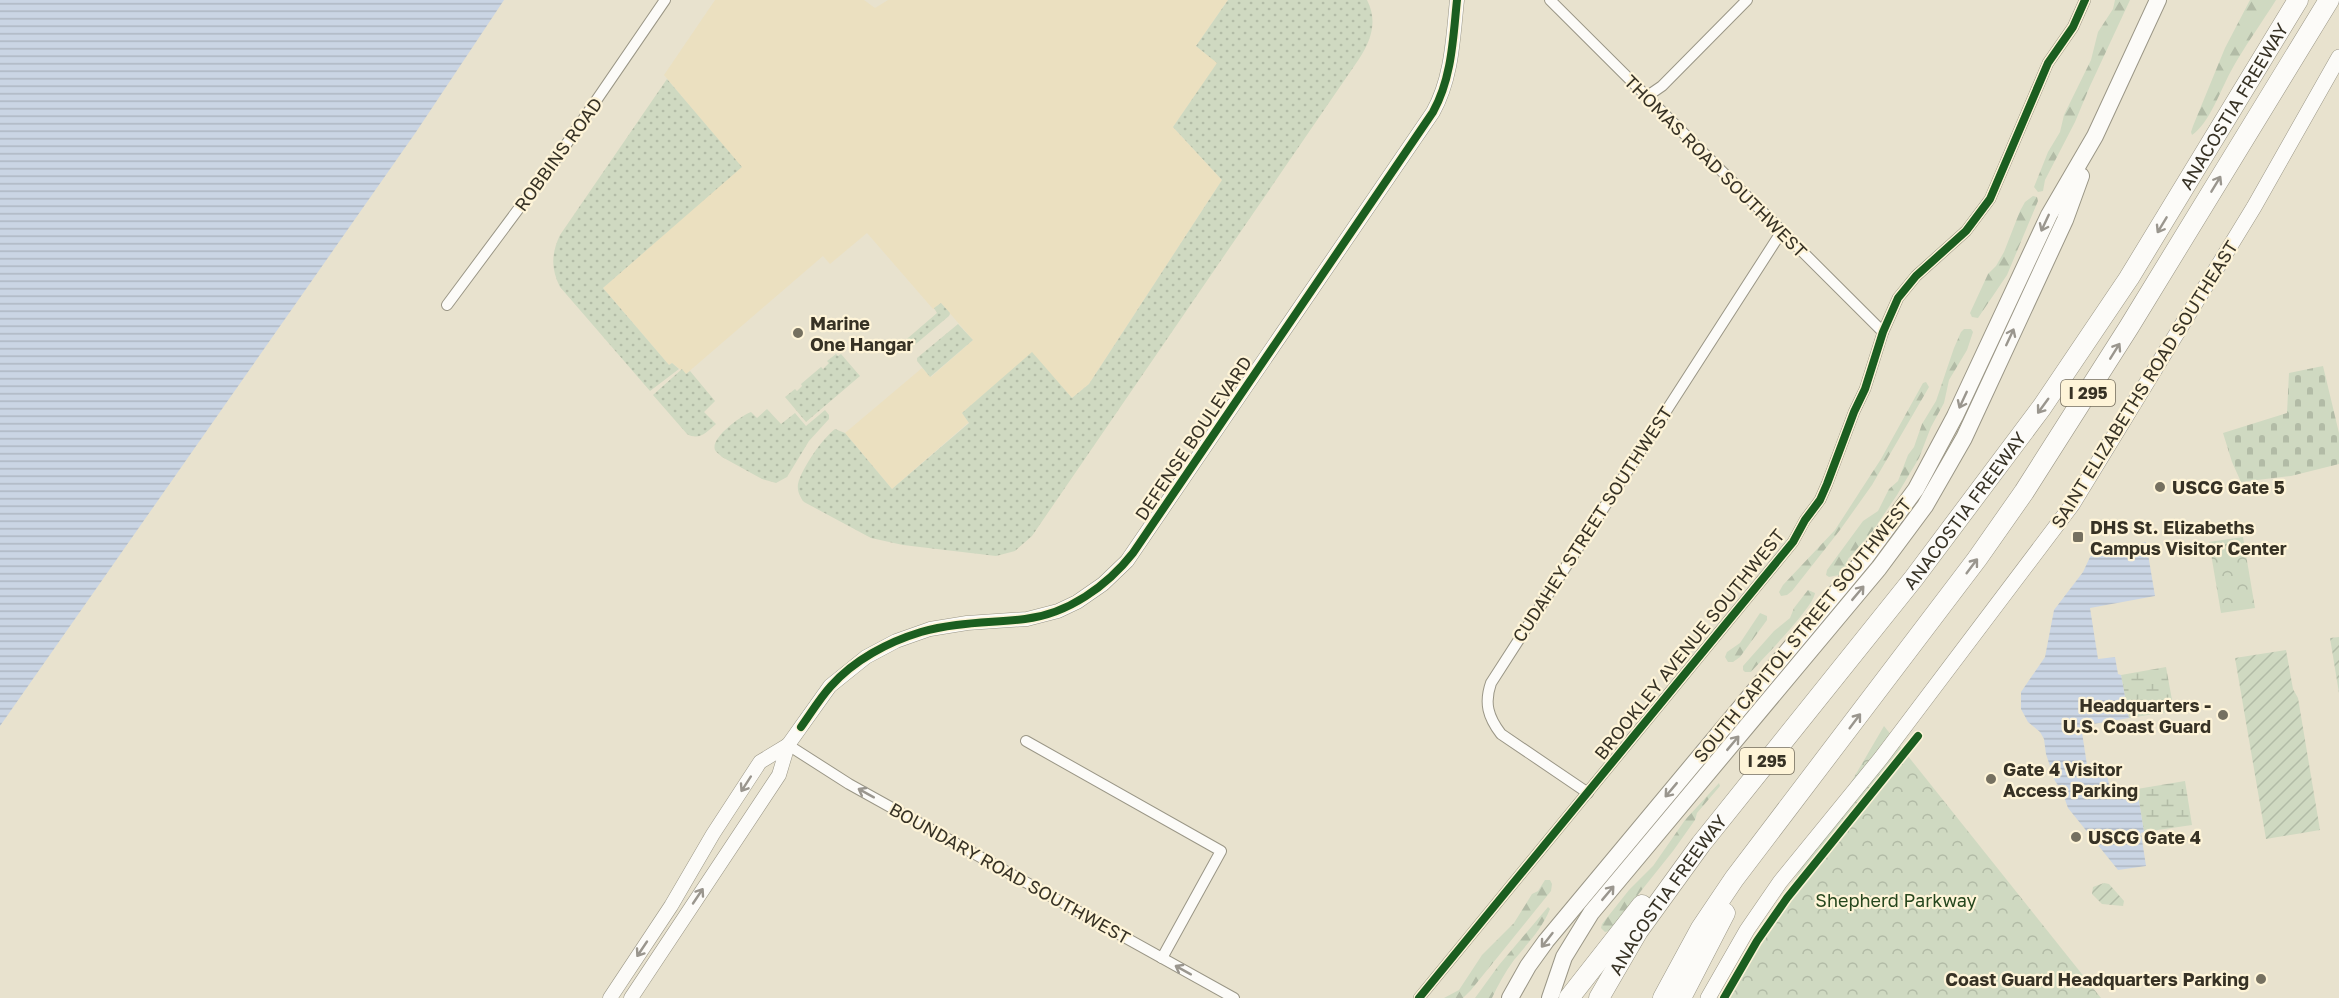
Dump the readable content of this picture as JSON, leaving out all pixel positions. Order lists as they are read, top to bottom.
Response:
{
  "streets": {
    "highway": ["ANACOSTIA FREEWAY", "I 295"],
    "main road": ["SAINT ELIZABETHS ROAD SOUTHEAST", "SOUTH CAPITOL STREET SOUTHWEST"],
    "street": [
      "ROBBINS ROAD",
      "THOMAS ROAD SOUTHWEST",
      "DEFENSE BOULEVARD",
      "CUDAHEY STREET SOUTHWEST",
      "BROOKLEY AVENUE SOUTHWEST",
      "BOUNDARY ROAD SOUTHWEST"
    ]
  },
  "crossings": [
    ["THOMAS ROAD SOUTHWEST", "CUDAHEY STREET SOUTHWEST"],
    ["THOMAS ROAD SOUTHWEST", "BROOKLEY AVENUE SOUTHWEST"],
    ["DEFENSE BOULEVARD", "BOUNDARY ROAD SOUTHWEST"],
    ["CUDAHEY STREET SOUTHWEST", "BROOKLEY AVENUE SOUTHWEST"]
  ],
  "one_way": ["BOUNDARY ROAD SOUTHWEST"],
  "parks": ["Shepherd Parkway"],
  "places": {
    "other": [
      "Marine One Hangar",
      "USCG Gate 5",
      "Headquarters - U.S. Coast Guard",
      "Gate 4 Visitor Access Parking",
      "USCG Gate 4",
      "Coast Guard Headquarters Parking"
    ],
    "transit": ["DHS St. Elizabeths Campus Visitor Center"]
  }
}
